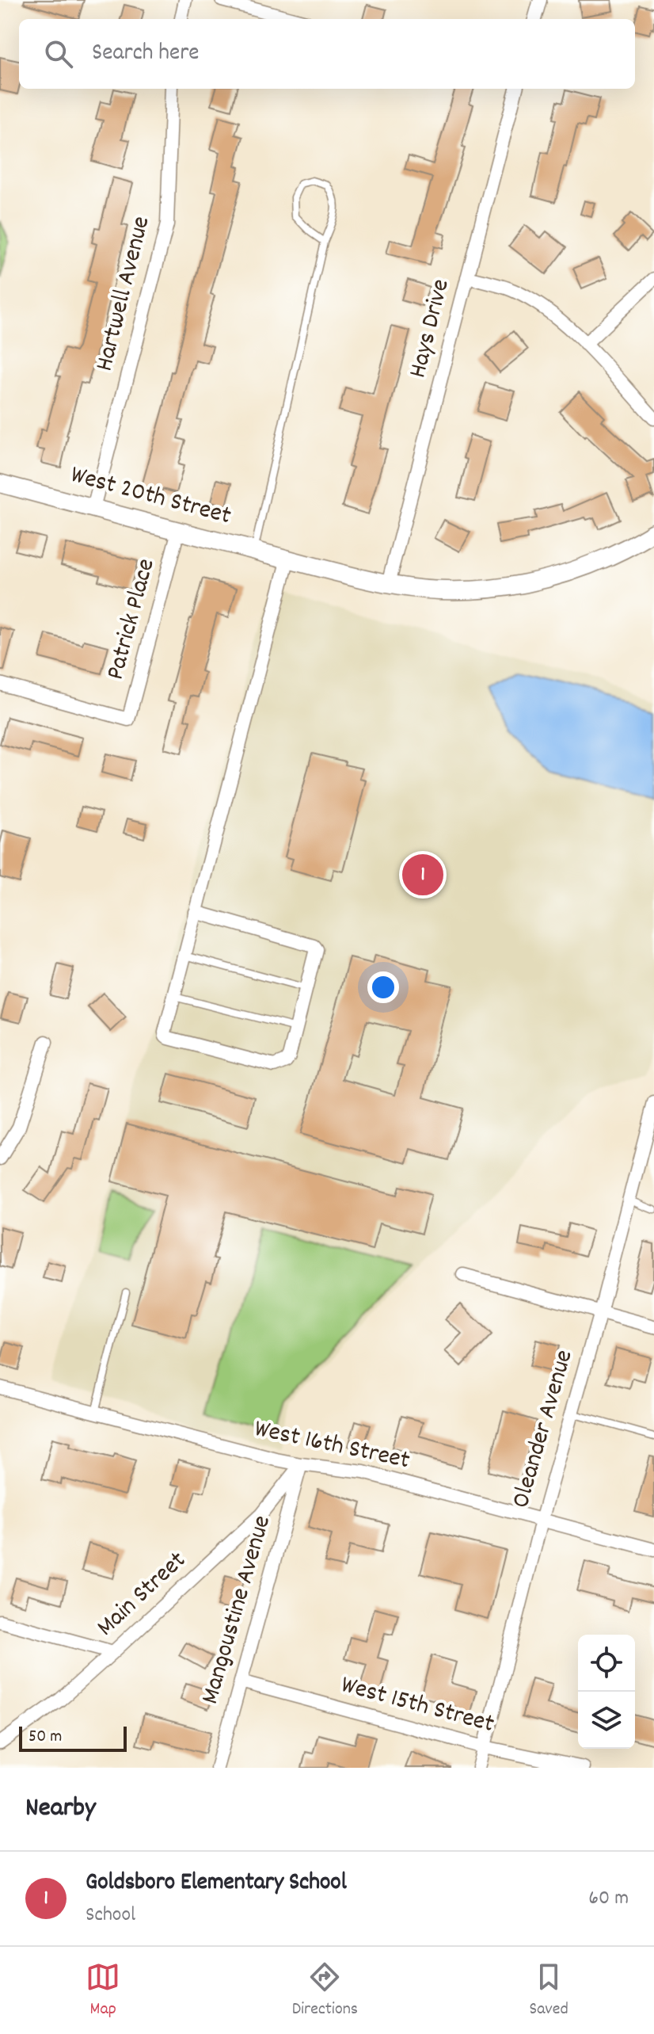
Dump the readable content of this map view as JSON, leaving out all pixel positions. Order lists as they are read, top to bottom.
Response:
{
  "streets": {
    "street": [
      "Hartwell Avenue",
      "Hays Drive",
      "West 20th Street",
      "Patrick Place",
      "Oleander Avenue",
      "West 16th Street",
      "Main Street",
      "Mangoustine Avenue",
      "West 15th Street"
    ]
  },
  "crossings": [
    ["Hartwell Avenue", "West 20th Street"],
    ["Hays Drive", "West 20th Street"],
    ["West 20th Street", "Patrick Place"],
    ["Oleander Avenue", "West 16th Street"],
    ["Oleander Avenue", "West 15th Street"],
    ["West 16th Street", "Main Street"],
    ["West 16th Street", "Mangoustine Avenue"],
    ["Main Street", "Mangoustine Avenue"],
    ["Mangoustine Avenue", "West 15th Street"]
  ],
  "scale_bar": "50 m",
  "page": {
    "search": "Search here",
    "pins": "1",
    "scale": "50 m",
    "heading": "Nearby",
    "list": [
      {
        "mark": "1",
        "name": "Goldsboro Elementary School",
        "note": "School",
        "value": "60 m"
      }
    ],
    "nav": ["Map", "Directions", "Saved"]
  }
}
